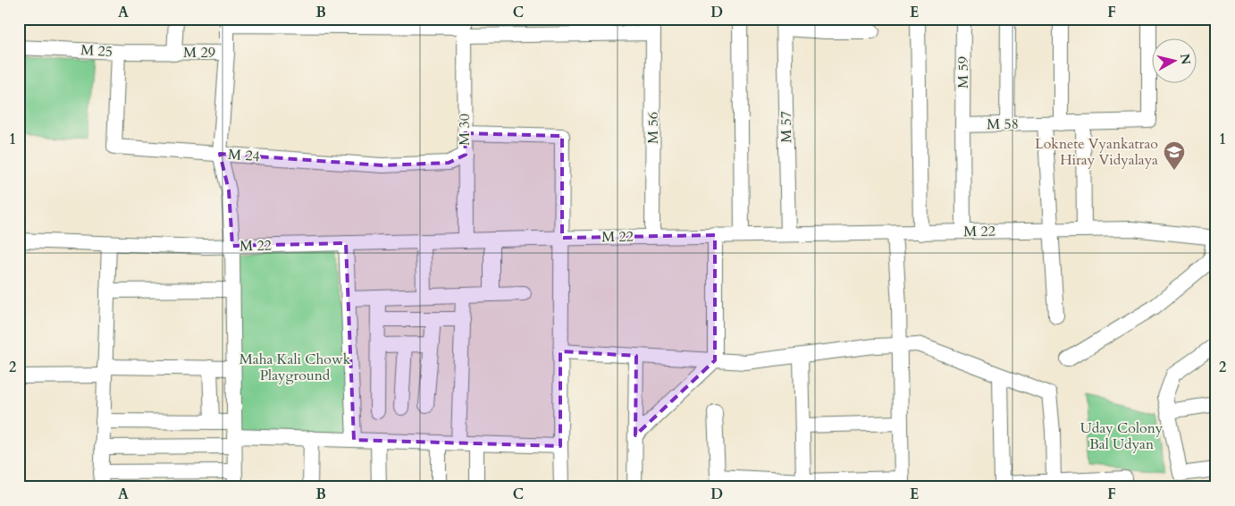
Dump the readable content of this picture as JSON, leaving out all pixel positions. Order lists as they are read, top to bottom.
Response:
{
  "streets": {
    "street": [
      "M 25",
      "M 29",
      "M 59",
      "M 58",
      "M 57",
      "M 56",
      "M 30",
      "M 24",
      "M 22"
    ]
  },
  "crossings": [
    ["M 25", "M 29"],
    ["M 25", "M 24"],
    ["M 29", "M 56"],
    ["M 29", "M 30"],
    ["M 59", "M 58"],
    ["M 57", "M 22"],
    ["M 56", "M 22"],
    ["M 30", "M 24"],
    ["M 30", "M 22"]
  ],
  "parks": ["Maha Kali Chowk Playground", "Uday Colony Bal Udyan"],
  "places": {
    "school or university": ["Loknete Vyankatrao Hiray Vidyalaya"]
  },
  "north": "right",
  "grid": {
    "columns": [
      "A",
      "B",
      "C",
      "D",
      "E",
      "F"
    ],
    "rows": ["1", "2"]
  }
}
